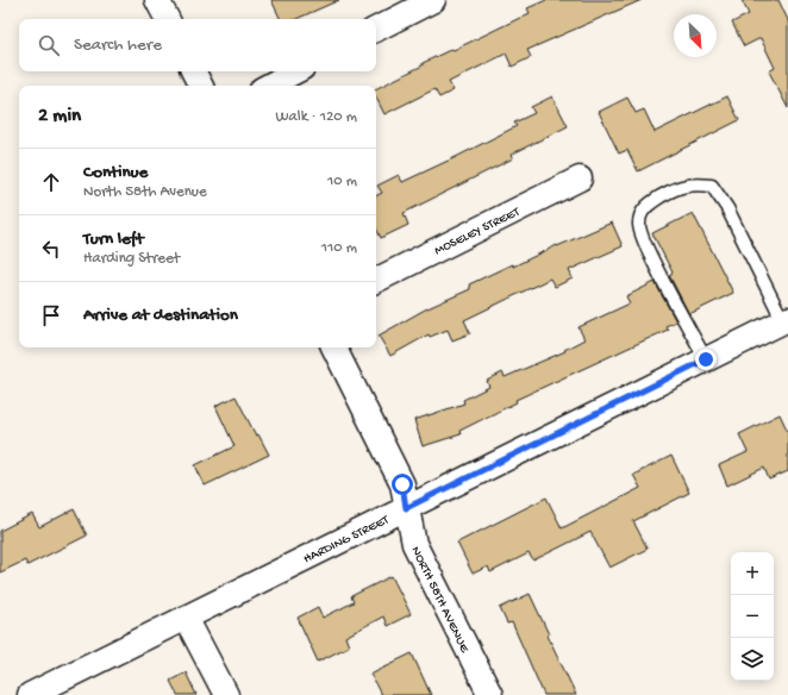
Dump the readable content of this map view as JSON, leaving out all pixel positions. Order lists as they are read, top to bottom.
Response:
{
  "streets": {
    "street": ["MOSELEY STREET", "HARDING STREET", "NORTH 58TH AVENUE"]
  },
  "crossings": [
    ["HARDING STREET", "NORTH 58TH AVENUE"]
  ],
  "north": "bottom right",
  "page": {
    "search": "Search here",
    "heading": ["2 min", "Walk · 120 m"],
    "list": [
      ["Continue", "North 58th Avenue", "10 m"],
      ["Turn left", "Harding Street", "110 m"],
      "Arrive at destination"
    ],
    "map_buttons": ["+", "−"]
  }
}
